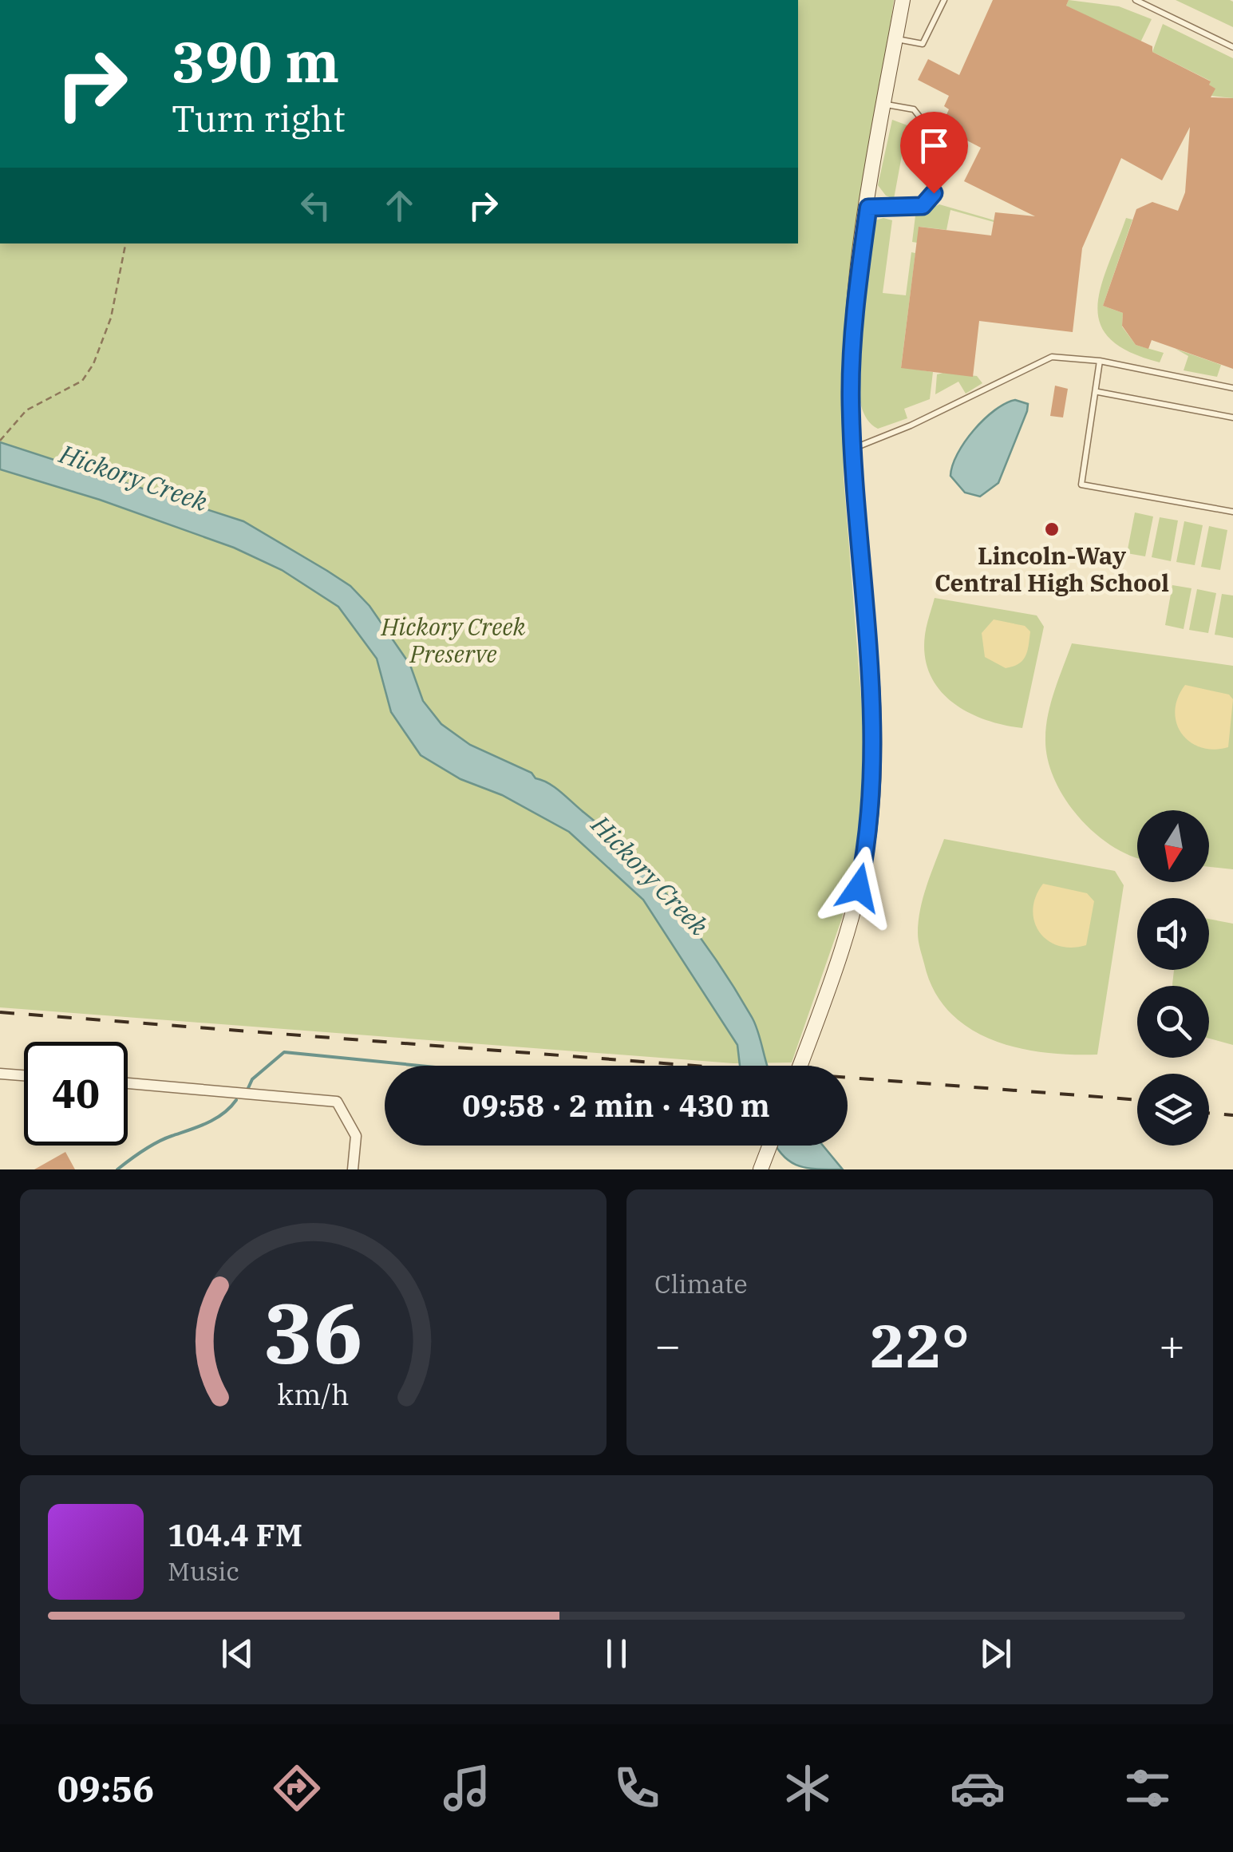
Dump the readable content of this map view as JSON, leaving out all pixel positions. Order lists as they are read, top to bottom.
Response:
{
  "water": ["Hickory Creek"],
  "parks": ["Hickory Creek Preserve"],
  "places": ["Lincoln-Way Central High School"],
  "north": "bottom",
  "page": {
    "turn": ["390 m", "Turn right"],
    "limit": "40",
    "trip": "09:58 · 2 min · 430 m",
    "tile": "Climate",
    "heat": ["−", "22°", "+"],
    "song": ["104.4 FM", "Music"],
    "tabs": "09:56",
    "gauge": ["36", "km/h"]
  }
}
